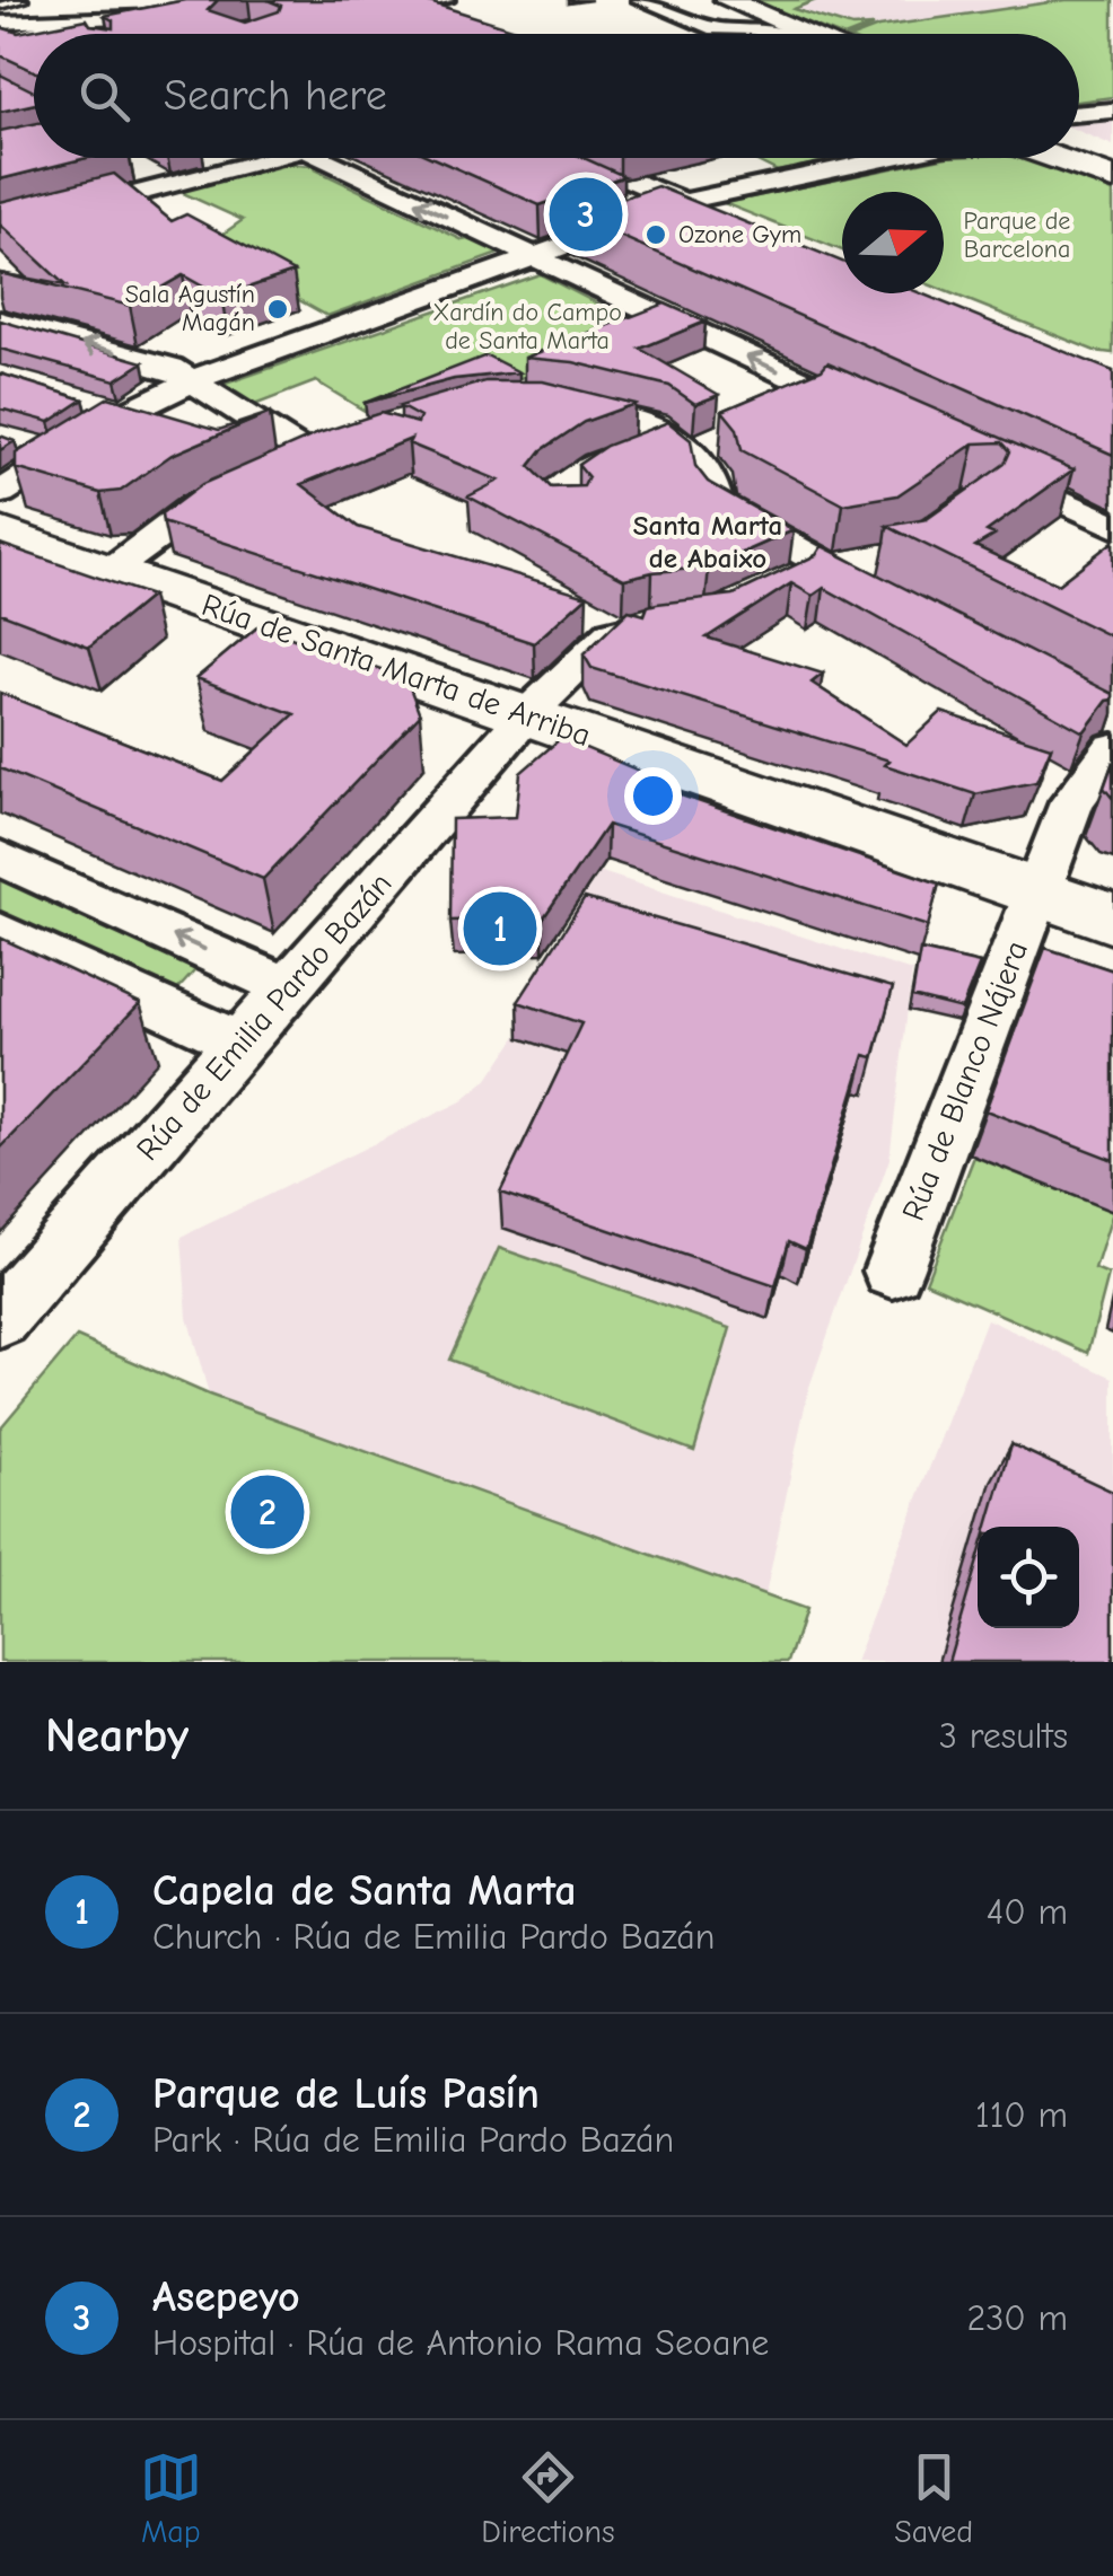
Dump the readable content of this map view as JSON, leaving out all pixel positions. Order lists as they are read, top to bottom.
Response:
{
  "streets": {
    "main road": ["Rúa de Santa Marta de Arriba"],
    "street": ["Rúa de Emilia Pardo Bazán", "Rúa de Blanco Nájera"]
  },
  "crossings": [
    ["Rúa de Santa Marta de Arriba", "Rúa de Emilia Pardo Bazán"],
    ["Rúa de Santa Marta de Arriba", "Rúa de Blanco Nájera"]
  ],
  "districts": ["Santa Marta de Abaixo"],
  "parks": ["Parque de Barcelona", "Xardín do Campo de Santa Marta"],
  "places": ["Ozone Gym", "Sala Agustín Magán"],
  "north": "right",
  "page": {
    "search": "Search here",
    "pins": ["3", "1", "2"],
    "heading": ["Nearby", "3 results"],
    "list": [
      {
        "mark": "1",
        "name": "Capela de Santa Marta",
        "note": "Church · Rúa de Emilia Pardo Bazán",
        "value": "40 m"
      },
      {
        "mark": "2",
        "name": "Parque de Luís Pasín",
        "note": "Park · Rúa de Emilia Pardo Bazán",
        "value": "110 m"
      },
      {
        "mark": "3",
        "name": "Asepeyo",
        "note": "Hospital · Rúa de Antonio Rama Seoane",
        "value": "230 m"
      }
    ],
    "nav": ["Map", "Directions", "Saved"]
  }
}
